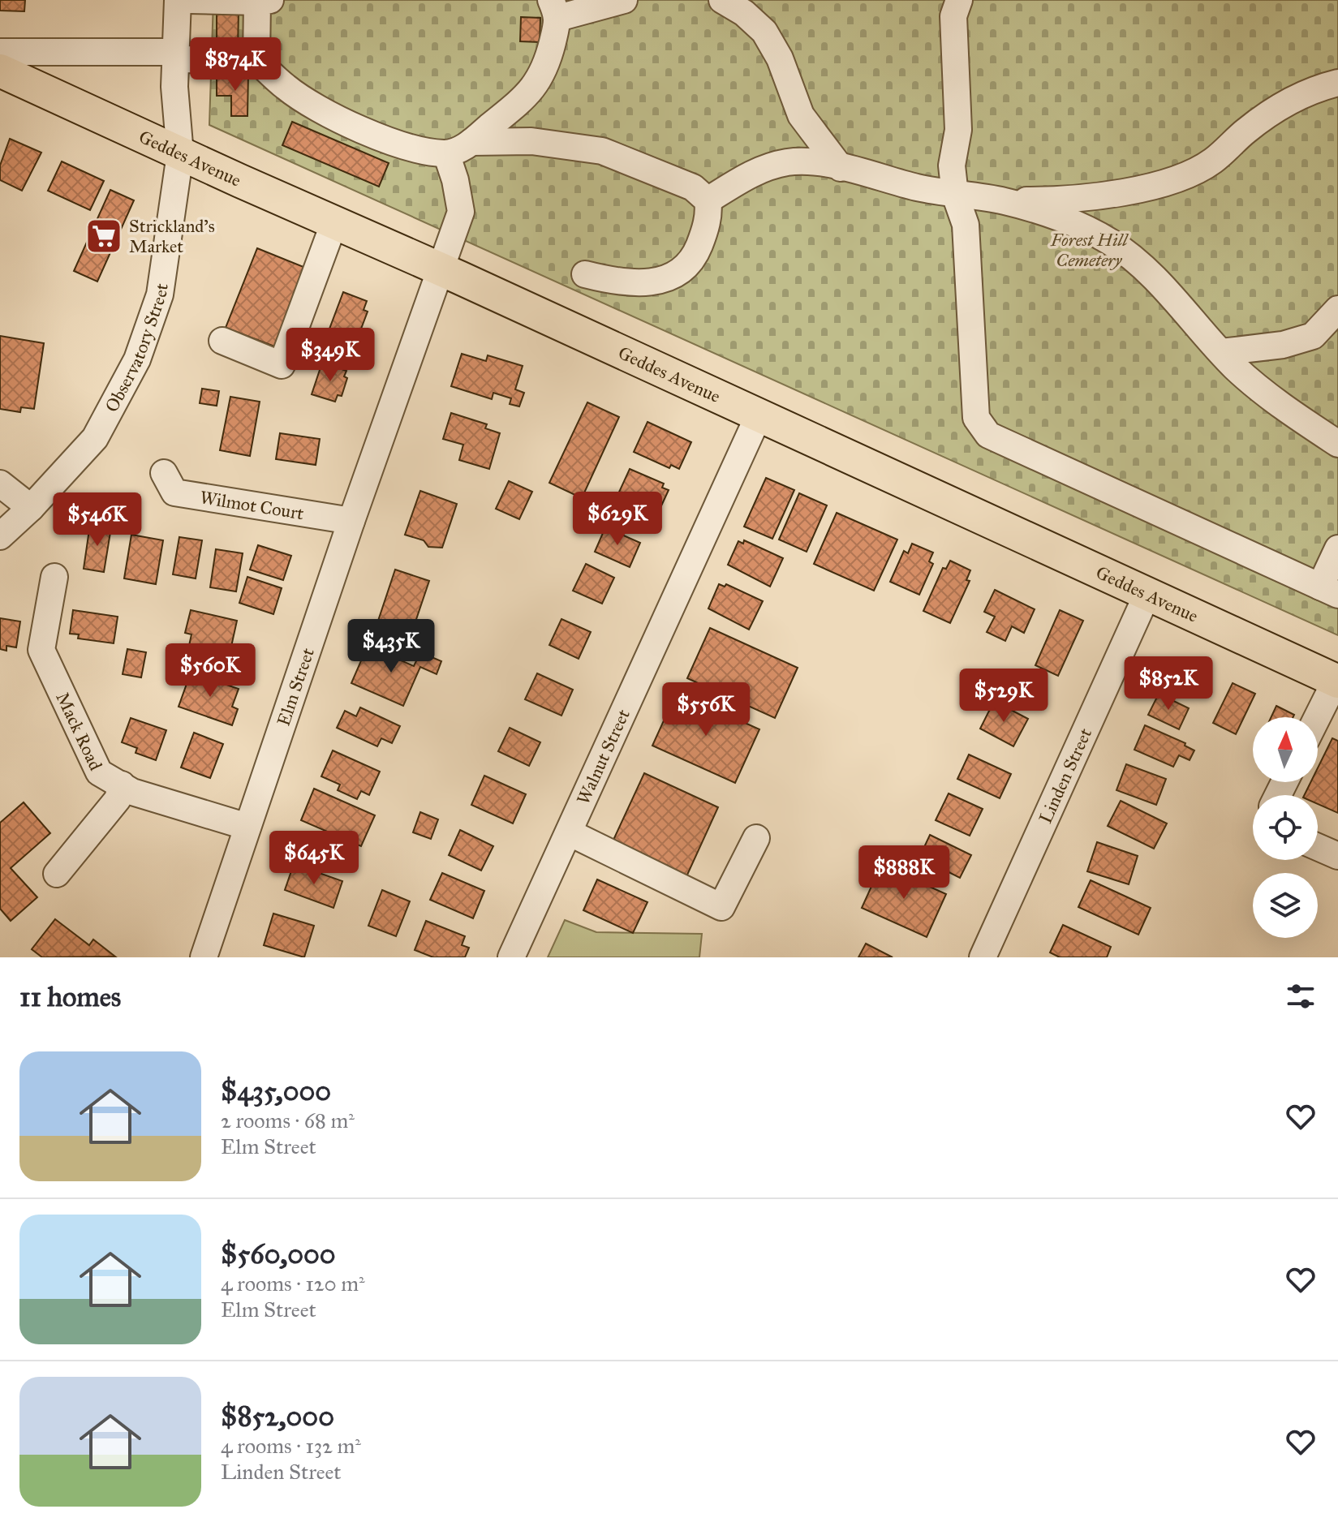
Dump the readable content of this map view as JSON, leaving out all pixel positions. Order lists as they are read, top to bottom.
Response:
{
  "streets": {
    "main road": ["Geddes Avenue"],
    "street": [
      "Observatory Street",
      "Wilmot Court",
      "Elm Street",
      "Mack Road",
      "Walnut Street",
      "Linden Street"
    ]
  },
  "crossings": [
    ["Geddes Avenue", "Observatory Street"],
    ["Geddes Avenue", "Elm Street"],
    ["Geddes Avenue", "Walnut Street"],
    ["Geddes Avenue", "Linden Street"],
    ["Wilmot Court", "Elm Street"],
    ["Elm Street", "Mack Road"]
  ],
  "parks": ["Forest Hill Cemetery"],
  "places": {
    "supermarket": ["Strickland's Market"]
  },
  "north": "top",
  "page": {
    "price": [
      "$874K",
      "$349K",
      "$629K",
      "$546K",
      "$435K",
      "$560K",
      "$852K",
      "$529K",
      "$556K",
      "$645K",
      "$888K"
    ],
    "heading": "11 homes",
    "list": [
      {
        "name": "$435,000",
        "note": "2 rooms · 68 m² · Elm Street"
      },
      {
        "name": "$560,000",
        "note": "4 rooms · 120 m² · Elm Street"
      },
      {
        "name": "$852,000",
        "note": "4 rooms · 132 m² · Linden Street"
      }
    ]
  }
}
